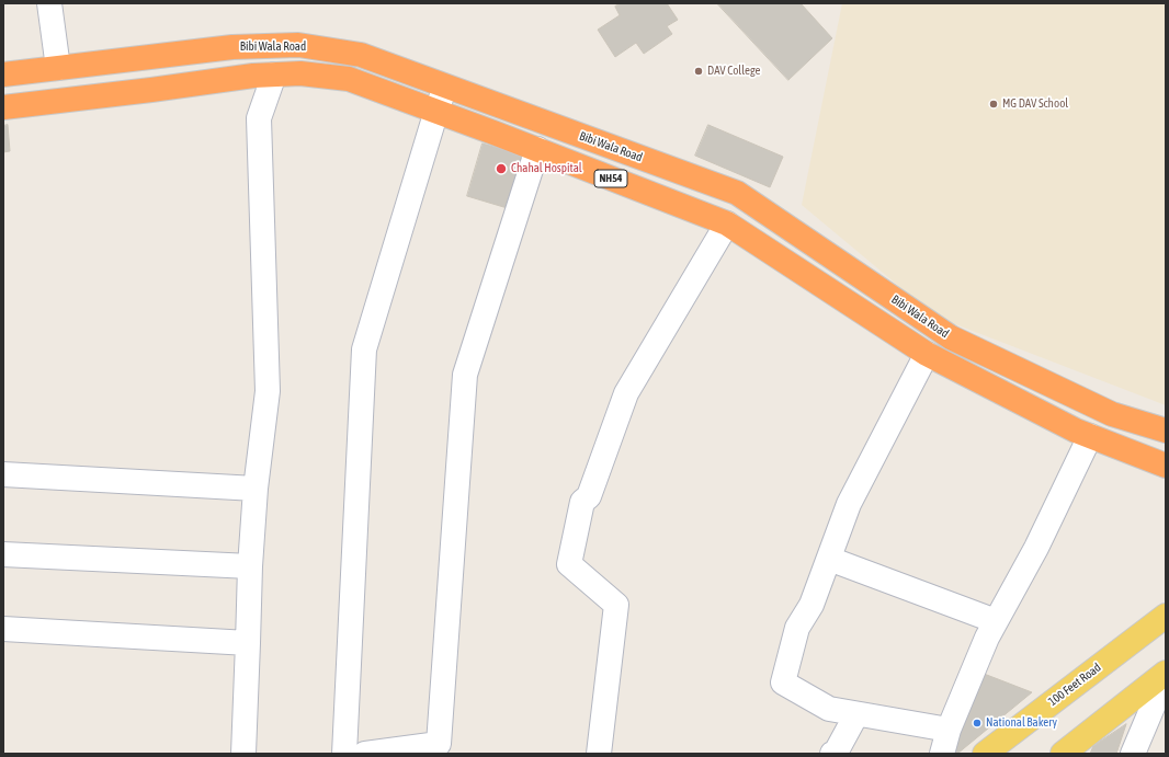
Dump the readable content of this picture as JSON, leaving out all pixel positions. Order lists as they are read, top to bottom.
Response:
{
  "streets": {
    "highway": ["Bibi Wala Road", "NH54"],
    "main road": ["100 Feet Road"]
  },
  "places": [
    "DAV College",
    "MG DAV School",
    "Chahal Hospital",
    "National Bakery"
  ]
}
